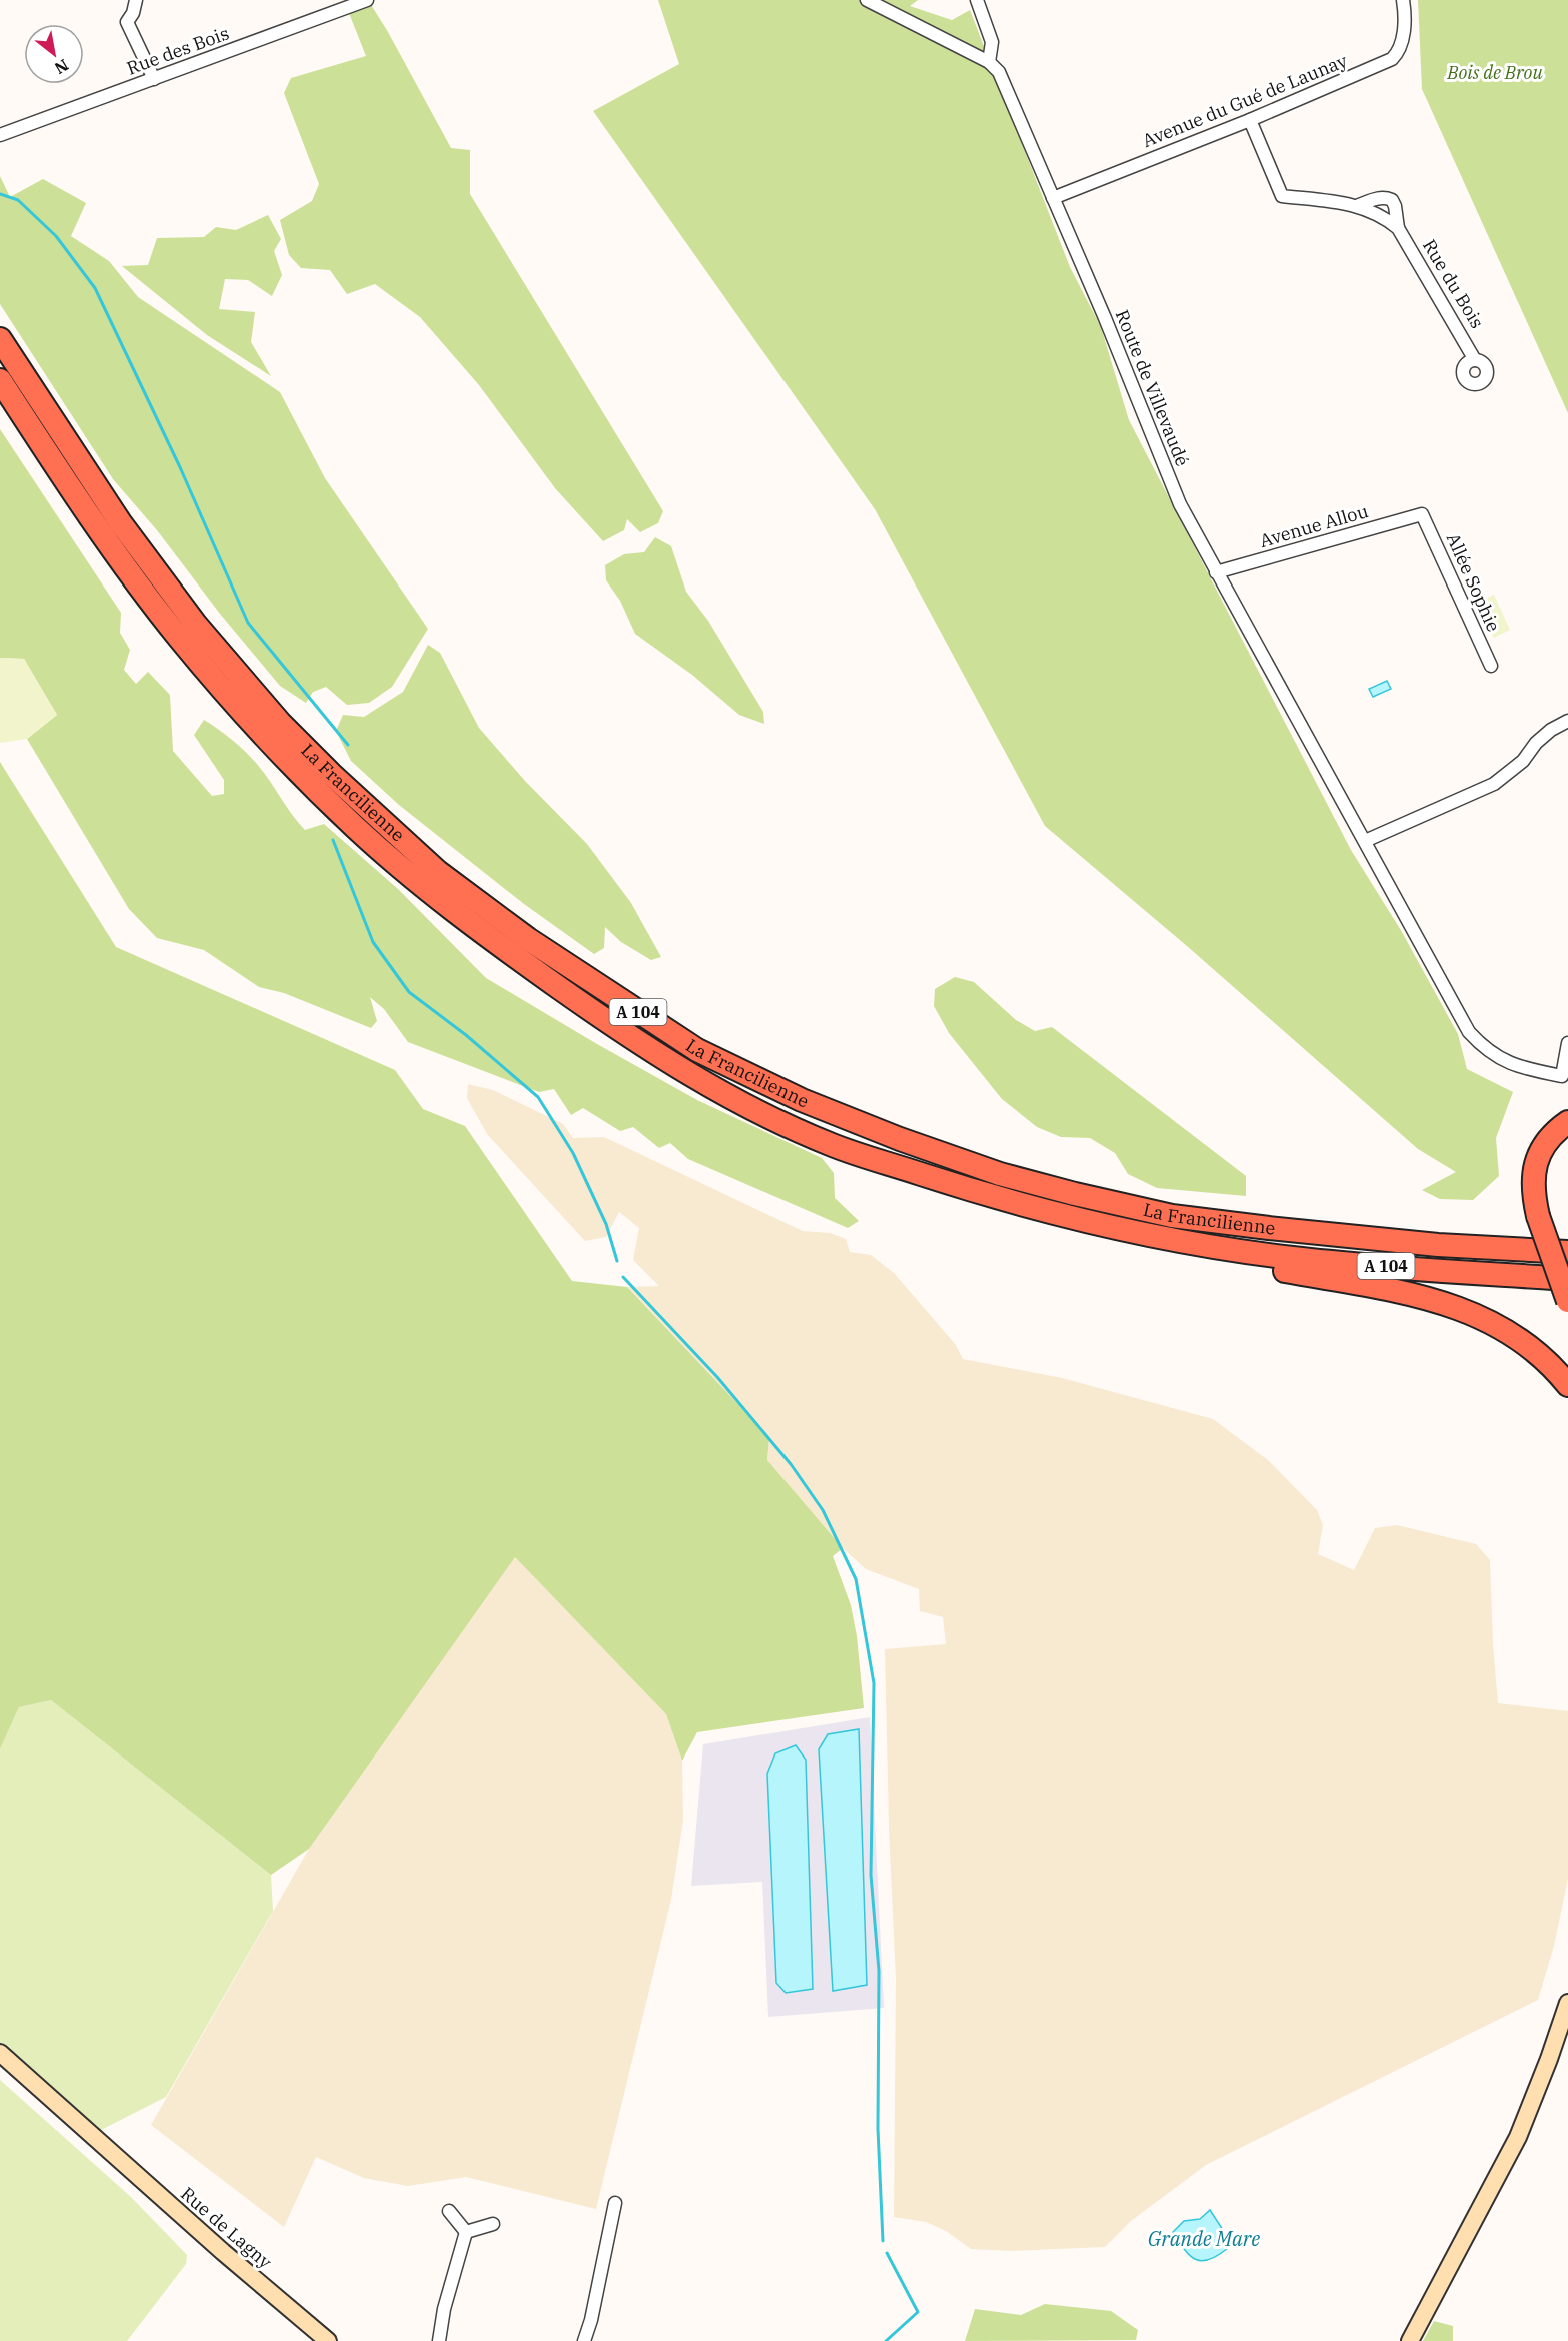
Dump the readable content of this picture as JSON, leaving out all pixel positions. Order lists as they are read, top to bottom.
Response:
{
  "streets": {
    "highway": ["La Francilienne", "A 104"],
    "main road": ["Rue de Lagny"],
    "street": [
      "Rue des Bois",
      "Avenue du Gué de Launay",
      "Rue du Bois",
      "Route de Villevaudé",
      "Avenue Allou",
      "Allée Sophie"
    ]
  },
  "crossings": [
    ["Avenue du Gué de Launay", "Rue du Bois"],
    ["Avenue du Gué de Launay", "Route de Villevaudé"],
    ["Route de Villevaudé", "Avenue Allou"],
    ["Avenue Allou", "Allée Sophie"]
  ],
  "water": ["Grande Mare"],
  "parks": ["Bois de Brou"],
  "north": "bottom right"
}
